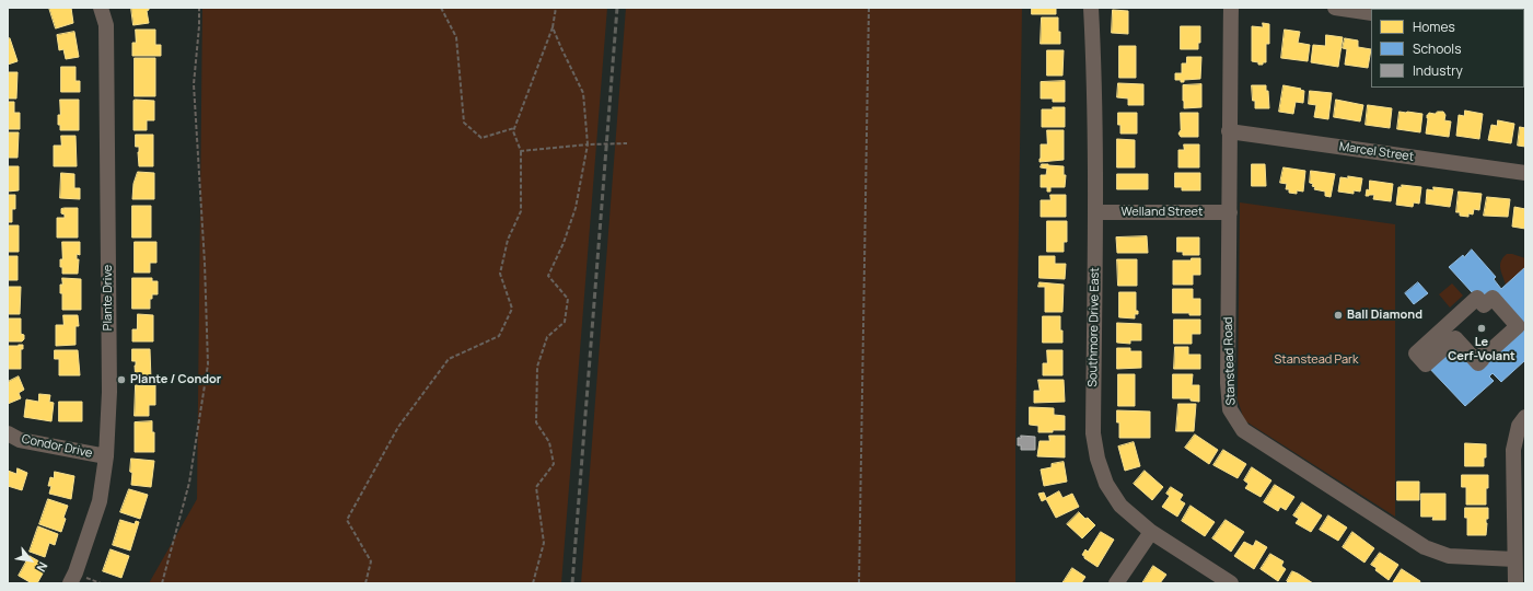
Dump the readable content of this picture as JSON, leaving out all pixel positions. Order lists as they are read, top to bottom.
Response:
{
  "streets": {
    "street": [
      "Marcel Street",
      "Welland Street",
      "Plante Drive",
      "Southmore Drive East",
      "Stanstead Road",
      "Condor Drive"
    ]
  },
  "crossings": [
    ["Marcel Street", "Stanstead Road"],
    ["Welland Street", "Southmore Drive East"],
    ["Welland Street", "Stanstead Road"],
    ["Plante Drive", "Condor Drive"]
  ],
  "parks": ["Stanstead Park"],
  "places": ["Ball Diamond", "Le Cerf-Volant", "Plante / Condor"],
  "legend": ["Homes", "Schools", "Industry"],
  "north": "bottom right"
}
